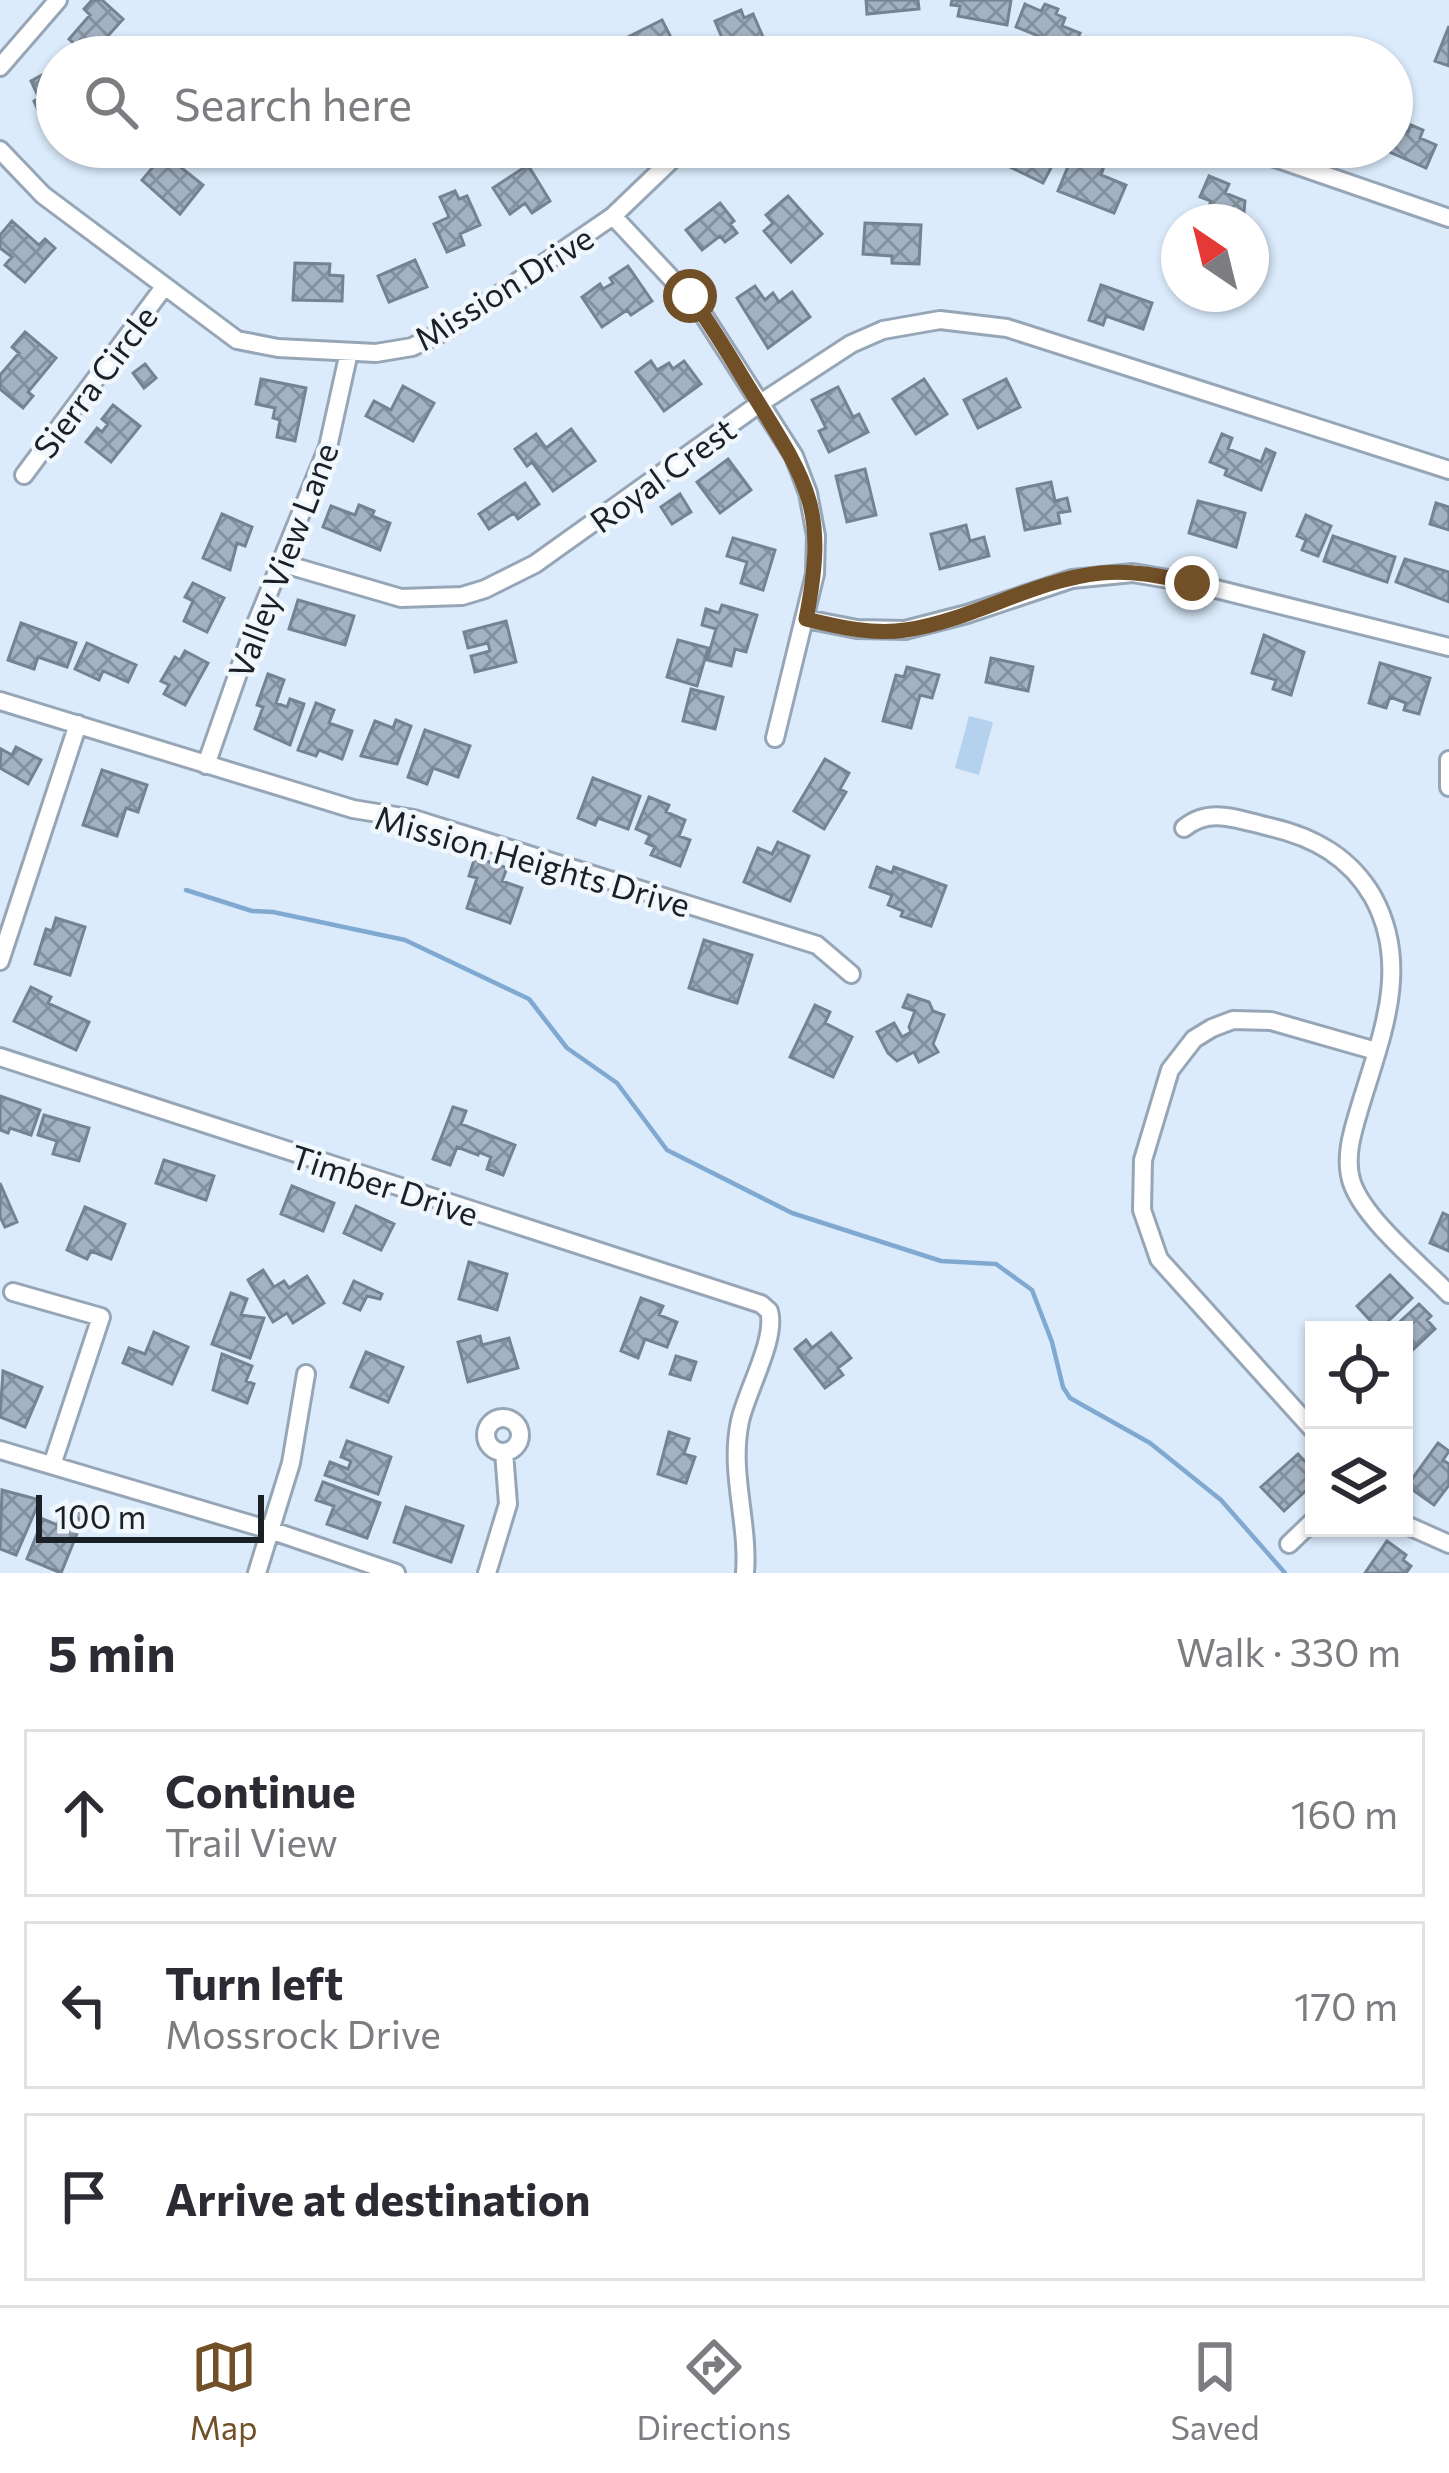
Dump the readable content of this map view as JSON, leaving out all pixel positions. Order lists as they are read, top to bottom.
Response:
{
  "streets": {
    "street": [
      "Mission Drive",
      "Sierra Circle",
      "Royal Crest",
      "Valley View Lane",
      "Mission Heights Drive",
      "Timber Drive"
    ]
  },
  "crossings": [
    ["Mission Drive", "Sierra Circle"],
    ["Mission Drive", "Valley View Lane"],
    ["Royal Crest", "Valley View Lane"],
    ["Valley View Lane", "Mission Heights Drive"]
  ],
  "scale_bar": "100 m",
  "north": "top left",
  "page": {
    "search": "Search here",
    "scale": "100 m",
    "heading": ["5 min", "Walk · 330 m"],
    "list": [
      ["Continue", "Trail View", "160 m"],
      ["Turn left", "Mossrock Drive", "170 m"],
      "Arrive at destination"
    ],
    "nav": ["Map", "Directions", "Saved"]
  }
}
